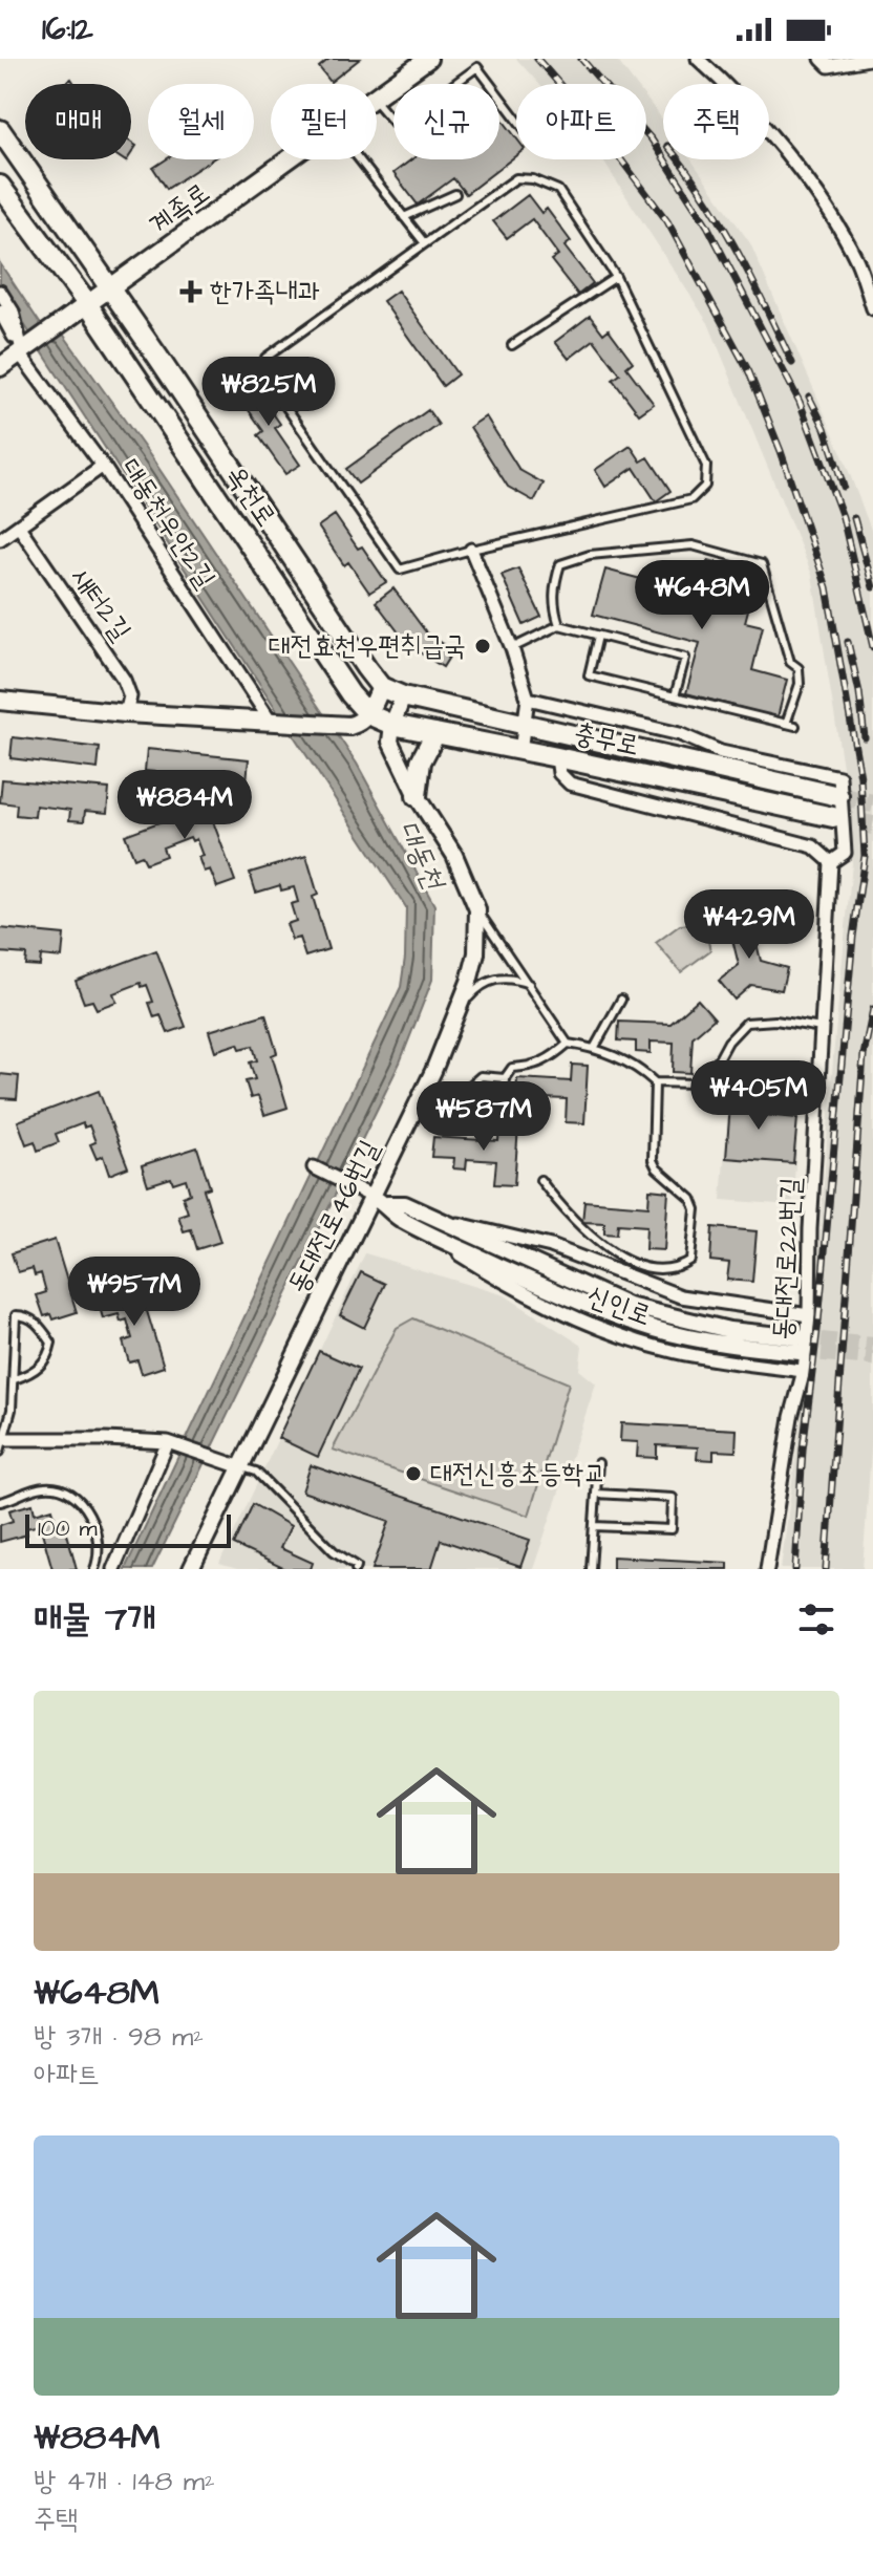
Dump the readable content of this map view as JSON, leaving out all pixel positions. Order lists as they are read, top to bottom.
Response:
{
  "streets": {
    "main road": ["계족로", "옥천로", "충무로"],
    "street": [
      "대동천우안2길",
      "새터2길",
      "동대전로46번길",
      "동대전로22번길",
      "신인로"
    ]
  },
  "crossings": [
    ["계족로", "옥천로"],
    ["계족로", "대동천우안2길"],
    ["옥천로", "충무로"],
    ["충무로", "동대전로46번길"],
    ["동대전로46번길", "신인로"],
    ["동대전로22번길", "신인로"]
  ],
  "water": ["대동천"],
  "places": {
    "health": ["한가족내과"],
    "other": ["대전효천우편취급국", "대전신흥초등학교"]
  },
  "scale_bar": "100 m",
  "page": {
    "status": "16:12",
    "chip": [
      "매매",
      "월세",
      "필터",
      "신규",
      "아파트",
      "주택"
    ],
    "price": [
      "₩825M",
      "₩648M",
      "₩884M",
      "₩429M",
      "₩405M",
      "₩587M",
      "₩957M"
    ],
    "scale": "100 m",
    "heading": "매물 7개",
    "list": [
      {
        "name": "₩648M",
        "note": "방 3개 · 98 m² · 아파트"
      },
      {
        "name": "₩884M",
        "note": "방 4개 · 148 m² · 주택"
      }
    ]
  }
}
